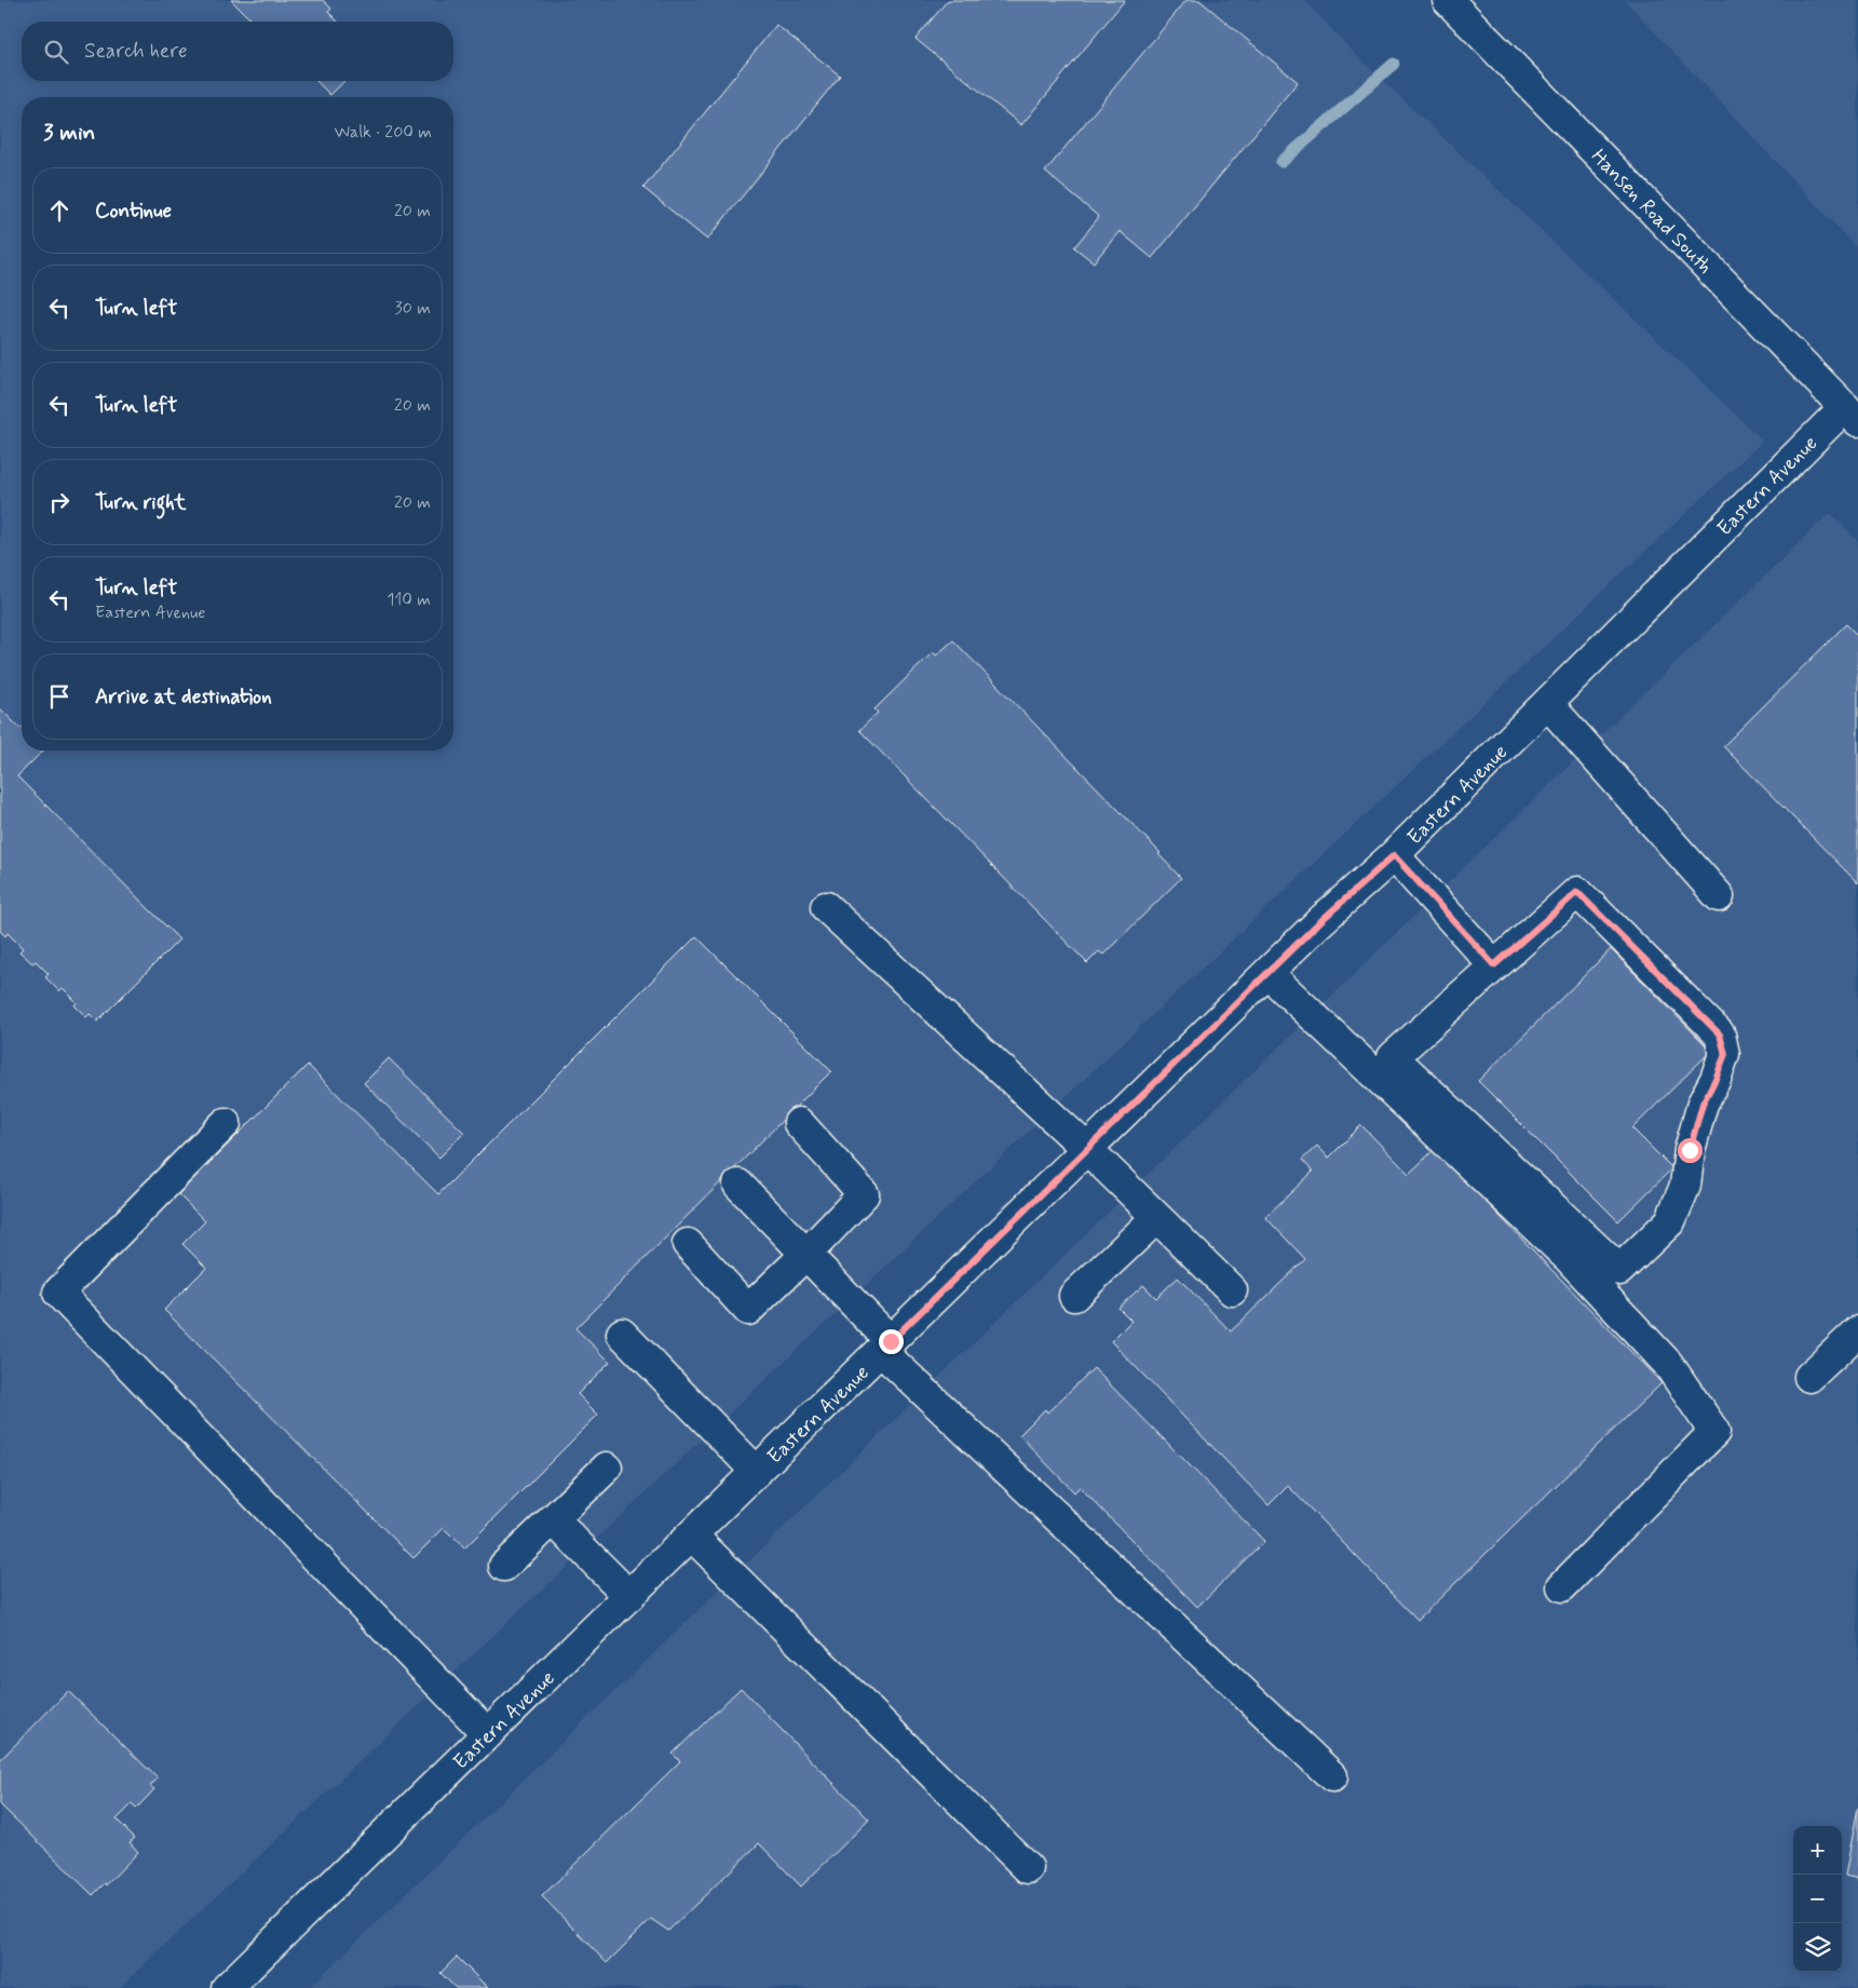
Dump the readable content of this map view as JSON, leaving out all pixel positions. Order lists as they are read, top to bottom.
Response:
{
  "streets": {
    "street": ["Hansen Road South", "Eastern Avenue"]
  },
  "crossings": [
    ["Hansen Road South", "Eastern Avenue"]
  ],
  "page": {
    "search": "Search here",
    "heading": ["3 min", "Walk · 200 m"],
    "list": [
      ["Continue", "20 m"],
      ["Turn left", "30 m"],
      ["Turn left", "20 m"],
      ["Turn right", "20 m"],
      ["Turn left", "Eastern Avenue", "110 m"],
      "Arrive at destination"
    ],
    "map_buttons": ["+", "−"]
  }
}
